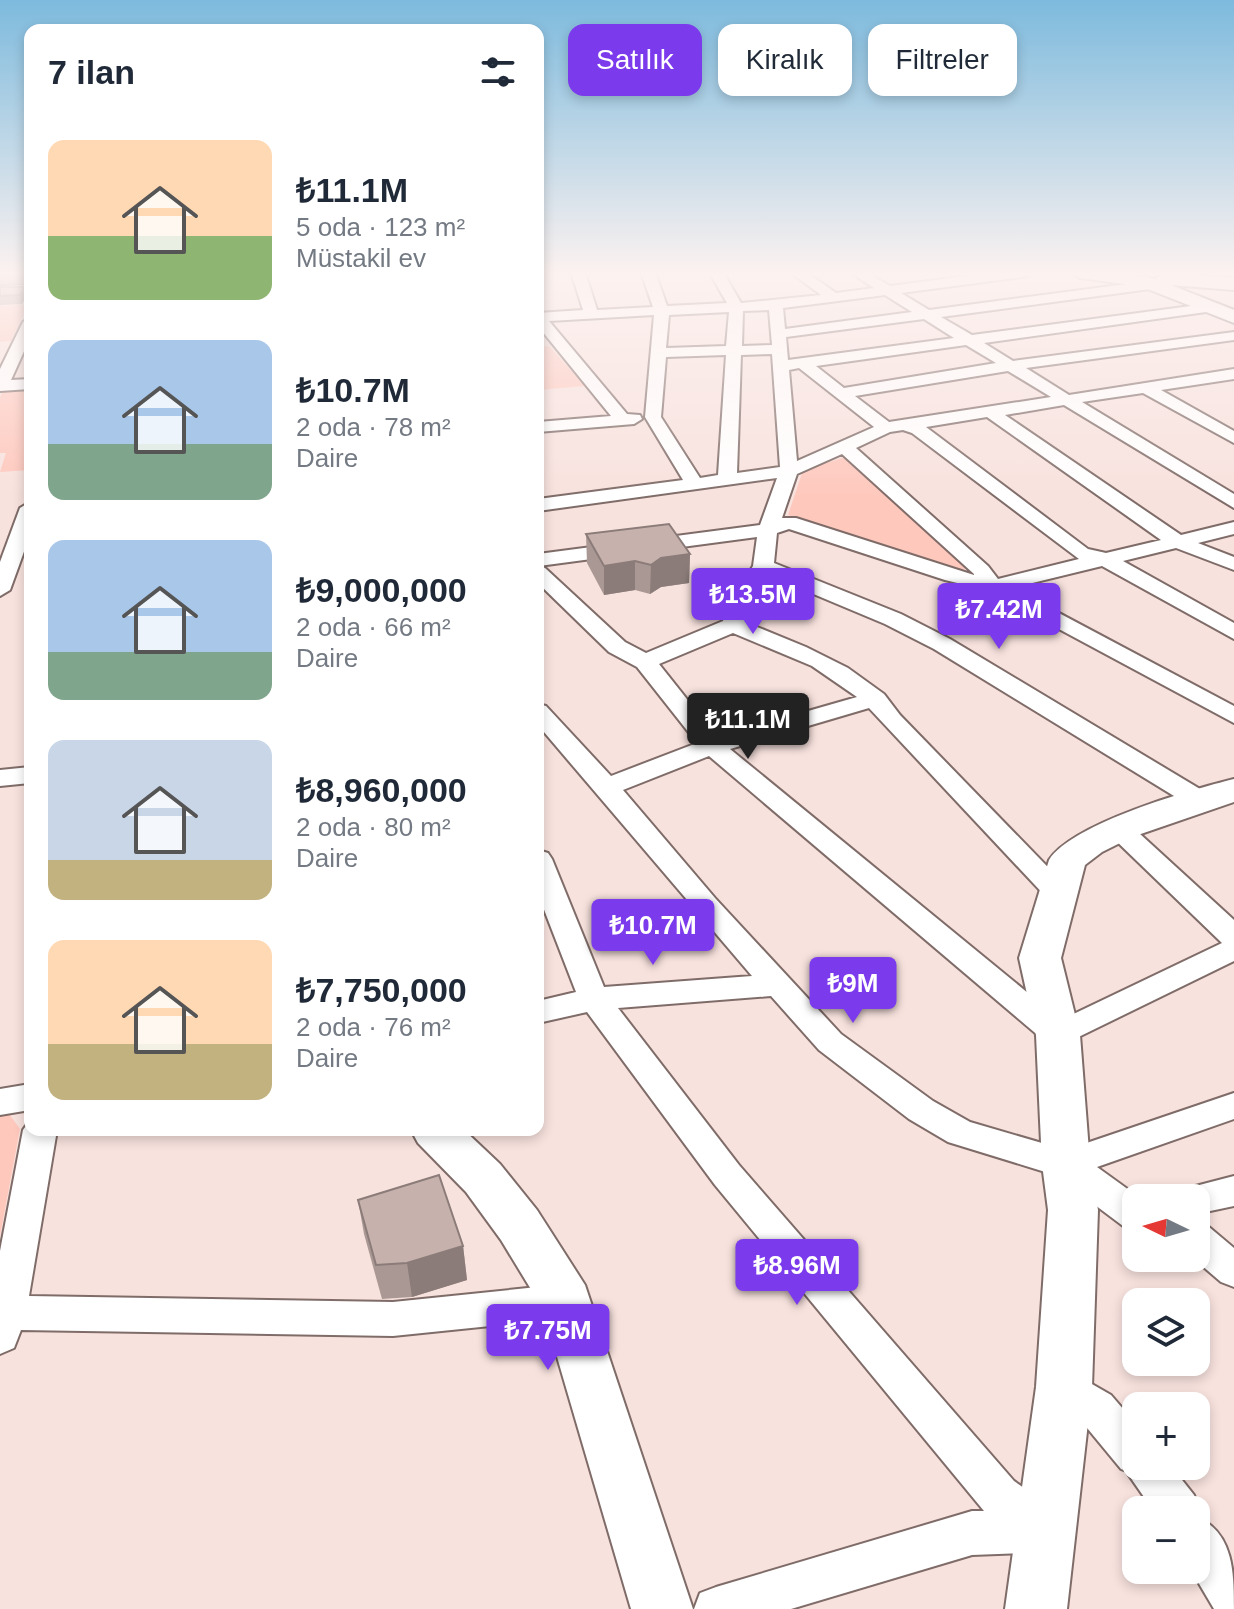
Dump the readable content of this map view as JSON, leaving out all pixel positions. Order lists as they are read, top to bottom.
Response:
{
  "north": "left",
  "page": {
    "chip": ["Satılık", "Kiralık", "Filtreler"],
    "heading": "7 ilan",
    "list": [
      {
        "name": "₺11.1M",
        "note": "5 oda · 123 m² · Müstakil ev"
      },
      {
        "name": "₺10.7M",
        "note": "2 oda · 78 m² · Daire"
      },
      {
        "name": "₺9,000,000",
        "note": "2 oda · 66 m² · Daire"
      },
      {
        "name": "₺8,960,000",
        "note": "2 oda · 80 m² · Daire"
      },
      {
        "name": "₺7,750,000",
        "note": "2 oda · 76 m² · Daire"
      }
    ],
    "price": [
      "₺13.5M",
      "₺7.42M",
      "₺11.1M",
      "₺10.7M",
      "₺9M",
      "₺8.96M",
      "₺7.75M"
    ],
    "map_buttons": ["+", "−"]
  }
}
